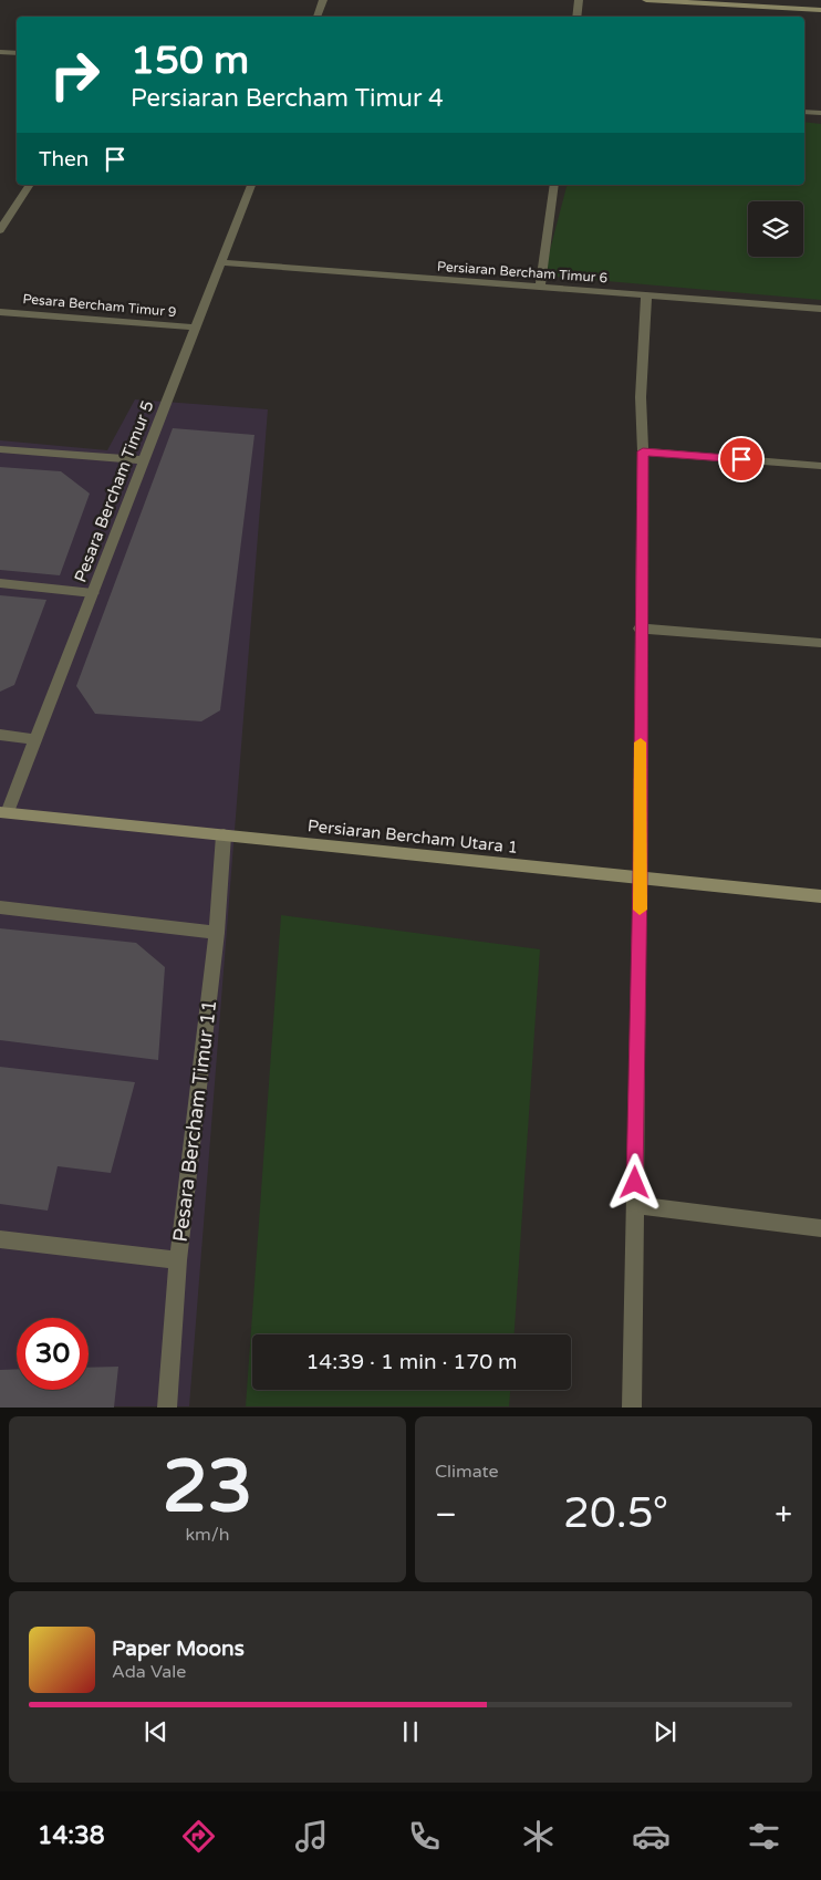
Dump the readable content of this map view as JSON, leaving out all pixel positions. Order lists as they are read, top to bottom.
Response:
{
  "streets": {
    "street": [
      "Persiaran Bercham Timur 6",
      "Pesara Bercham Timur 9",
      "Pesara Bercham Timur 5",
      "Persiaran Bercham Utara 1",
      "Pesara Bercham Timur 11"
    ]
  },
  "crossings": [
    ["Persiaran Bercham Timur 6", "Pesara Bercham Timur 5"],
    ["Pesara Bercham Timur 9", "Pesara Bercham Timur 5"],
    ["Pesara Bercham Timur 5", "Persiaran Bercham Utara 1"],
    ["Persiaran Bercham Utara 1", "Pesara Bercham Timur 11"]
  ],
  "page": {
    "turn": ["150 m", "Persiaran Bercham Timur 4"],
    "then": "Then",
    "limit": "30",
    "trip": "14:39 · 1 min · 170 m",
    "tile": [
      ["23", "km/h"],
      "Climate"
    ],
    "heat": ["−", "20.5°", "+"],
    "song": ["Paper Moons", "Ada Vale"],
    "tabs": "14:38"
  }
}
